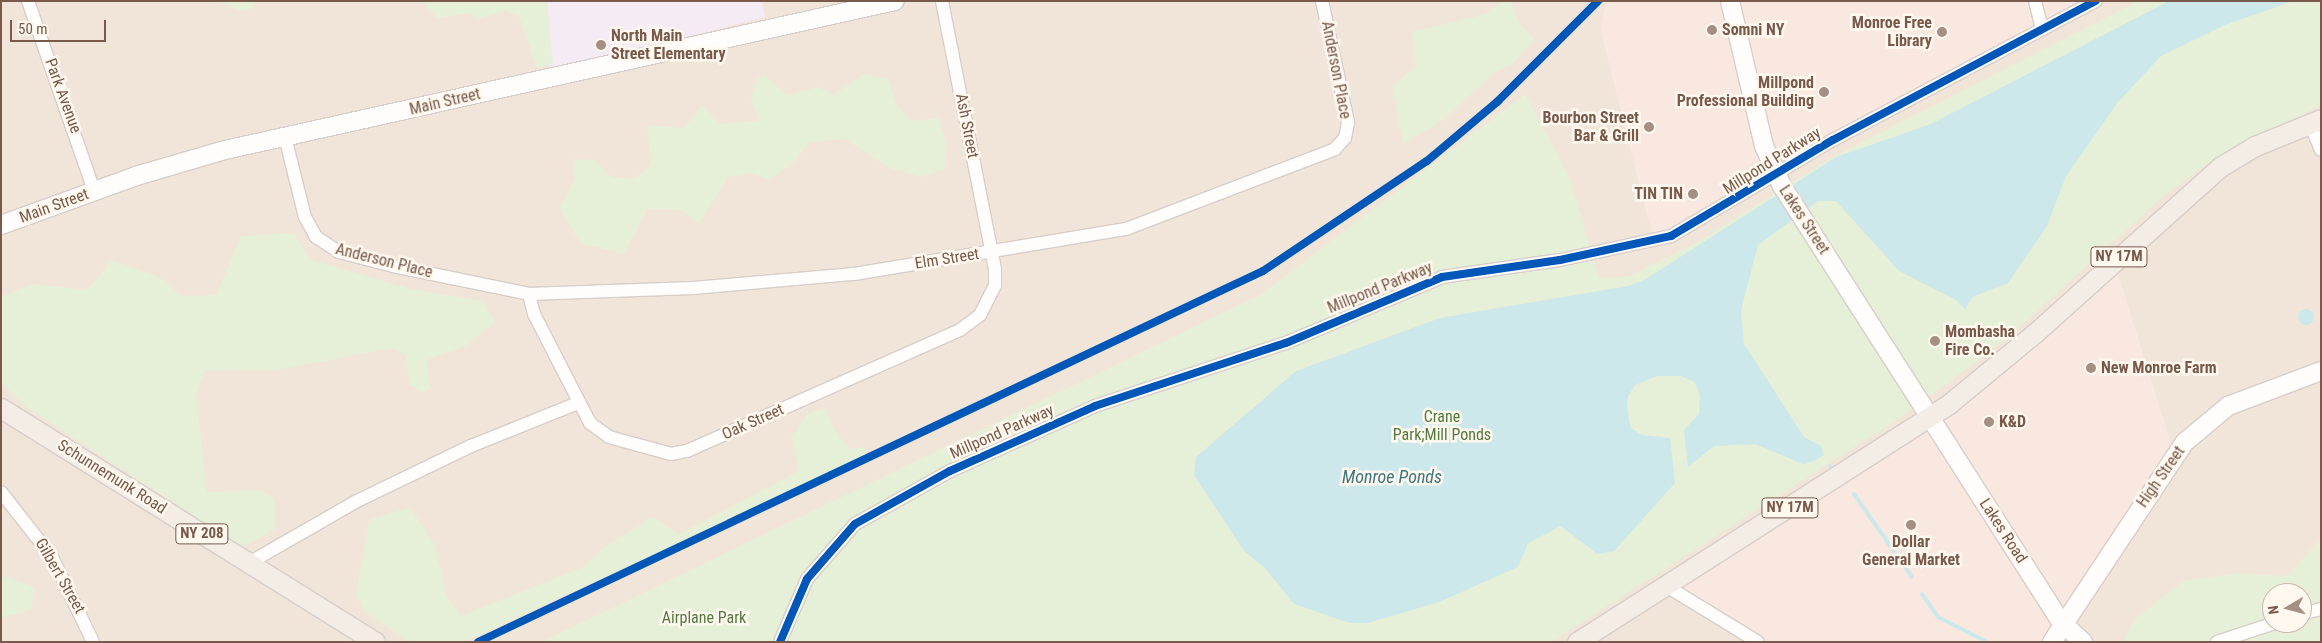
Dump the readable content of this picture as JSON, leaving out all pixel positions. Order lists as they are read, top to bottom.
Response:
{
  "streets": {
    "main road": ["NY 17M", "Schunnemunk Road", "NY 208"],
    "street": [
      "Anderson Place",
      "Park Avenue",
      "Main Street",
      "Ash Street",
      "Millpond Parkway",
      "Lakes Street",
      "Elm Street",
      "Oak Street",
      "High Street",
      "Lakes Road",
      "Gilbert Street"
    ]
  },
  "crossings": [
    ["Anderson Place", "Main Street"],
    ["Anderson Place", "Elm Street"],
    ["Anderson Place", "Oak Street"],
    ["Park Avenue", "Main Street"],
    ["Ash Street", "Elm Street"],
    ["Ash Street", "Oak Street"],
    ["Millpond Parkway", "Lakes Street"],
    ["Lakes Street", "NY 17M"],
    ["Lakes Street", "Lakes Road"],
    ["NY 17M", "Lakes Road"],
    ["Elm Street", "Oak Street"],
    ["Schunnemunk Road", "NY 208"],
    ["High Street", "Lakes Road"]
  ],
  "water": ["Monroe Ponds"],
  "parks": ["Crane Park;Mill Ponds", "Airplane Park"],
  "places": [
    "Somni NY",
    "Monroe Free Library",
    "North Main Street Elementary",
    "Millpond Professional Building",
    "Bourbon Street Bar & Grill",
    "TIN TIN",
    "Mombasha Fire Co.",
    "New Monroe Farm",
    "K&D",
    "Dollar General Market"
  ],
  "scale_bar": "50 m",
  "north": "left"
}
